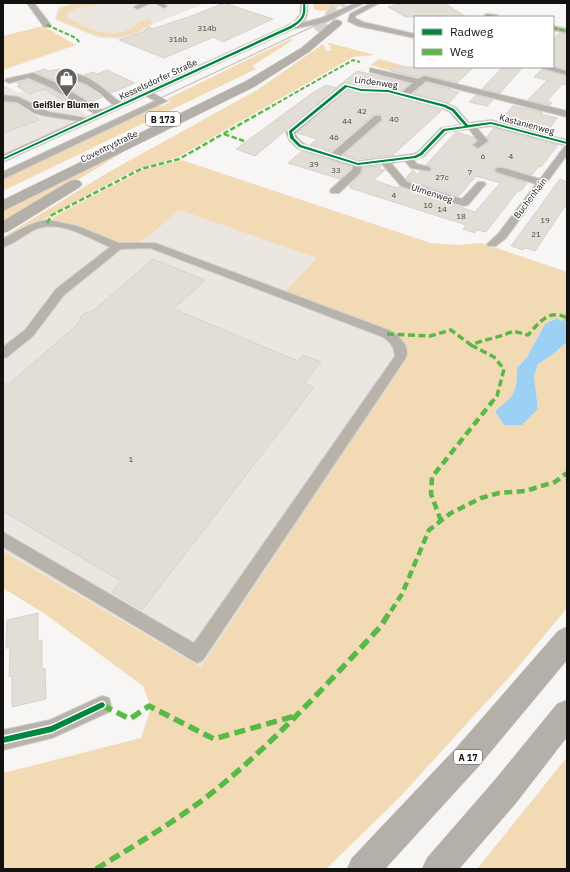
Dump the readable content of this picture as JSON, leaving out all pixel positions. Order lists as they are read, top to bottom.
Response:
{
  "streets": {
    "highway": ["B 173", "Coventrystraße", "A 17"],
    "street": [
      "Kesselsdorfer Straße",
      "Lindenweg",
      "Kastanienweg",
      "Ulmenweg",
      "Buchenhain"
    ]
  },
  "crossings": [
    ["Lindenweg", "Kastanienweg"],
    ["Kastanienweg", "Ulmenweg"]
  ],
  "places": {
    "shop": ["Geißler Blumen"]
  },
  "house_numbers": [
    "314b",
    "316b",
    "42",
    "40",
    "44",
    "46",
    "6",
    "4",
    "39",
    "33",
    "7",
    "27c",
    "4",
    "10",
    "14",
    "18",
    "19",
    "21",
    "1"
  ],
  "legend": ["Radweg", "Weg"]
}
